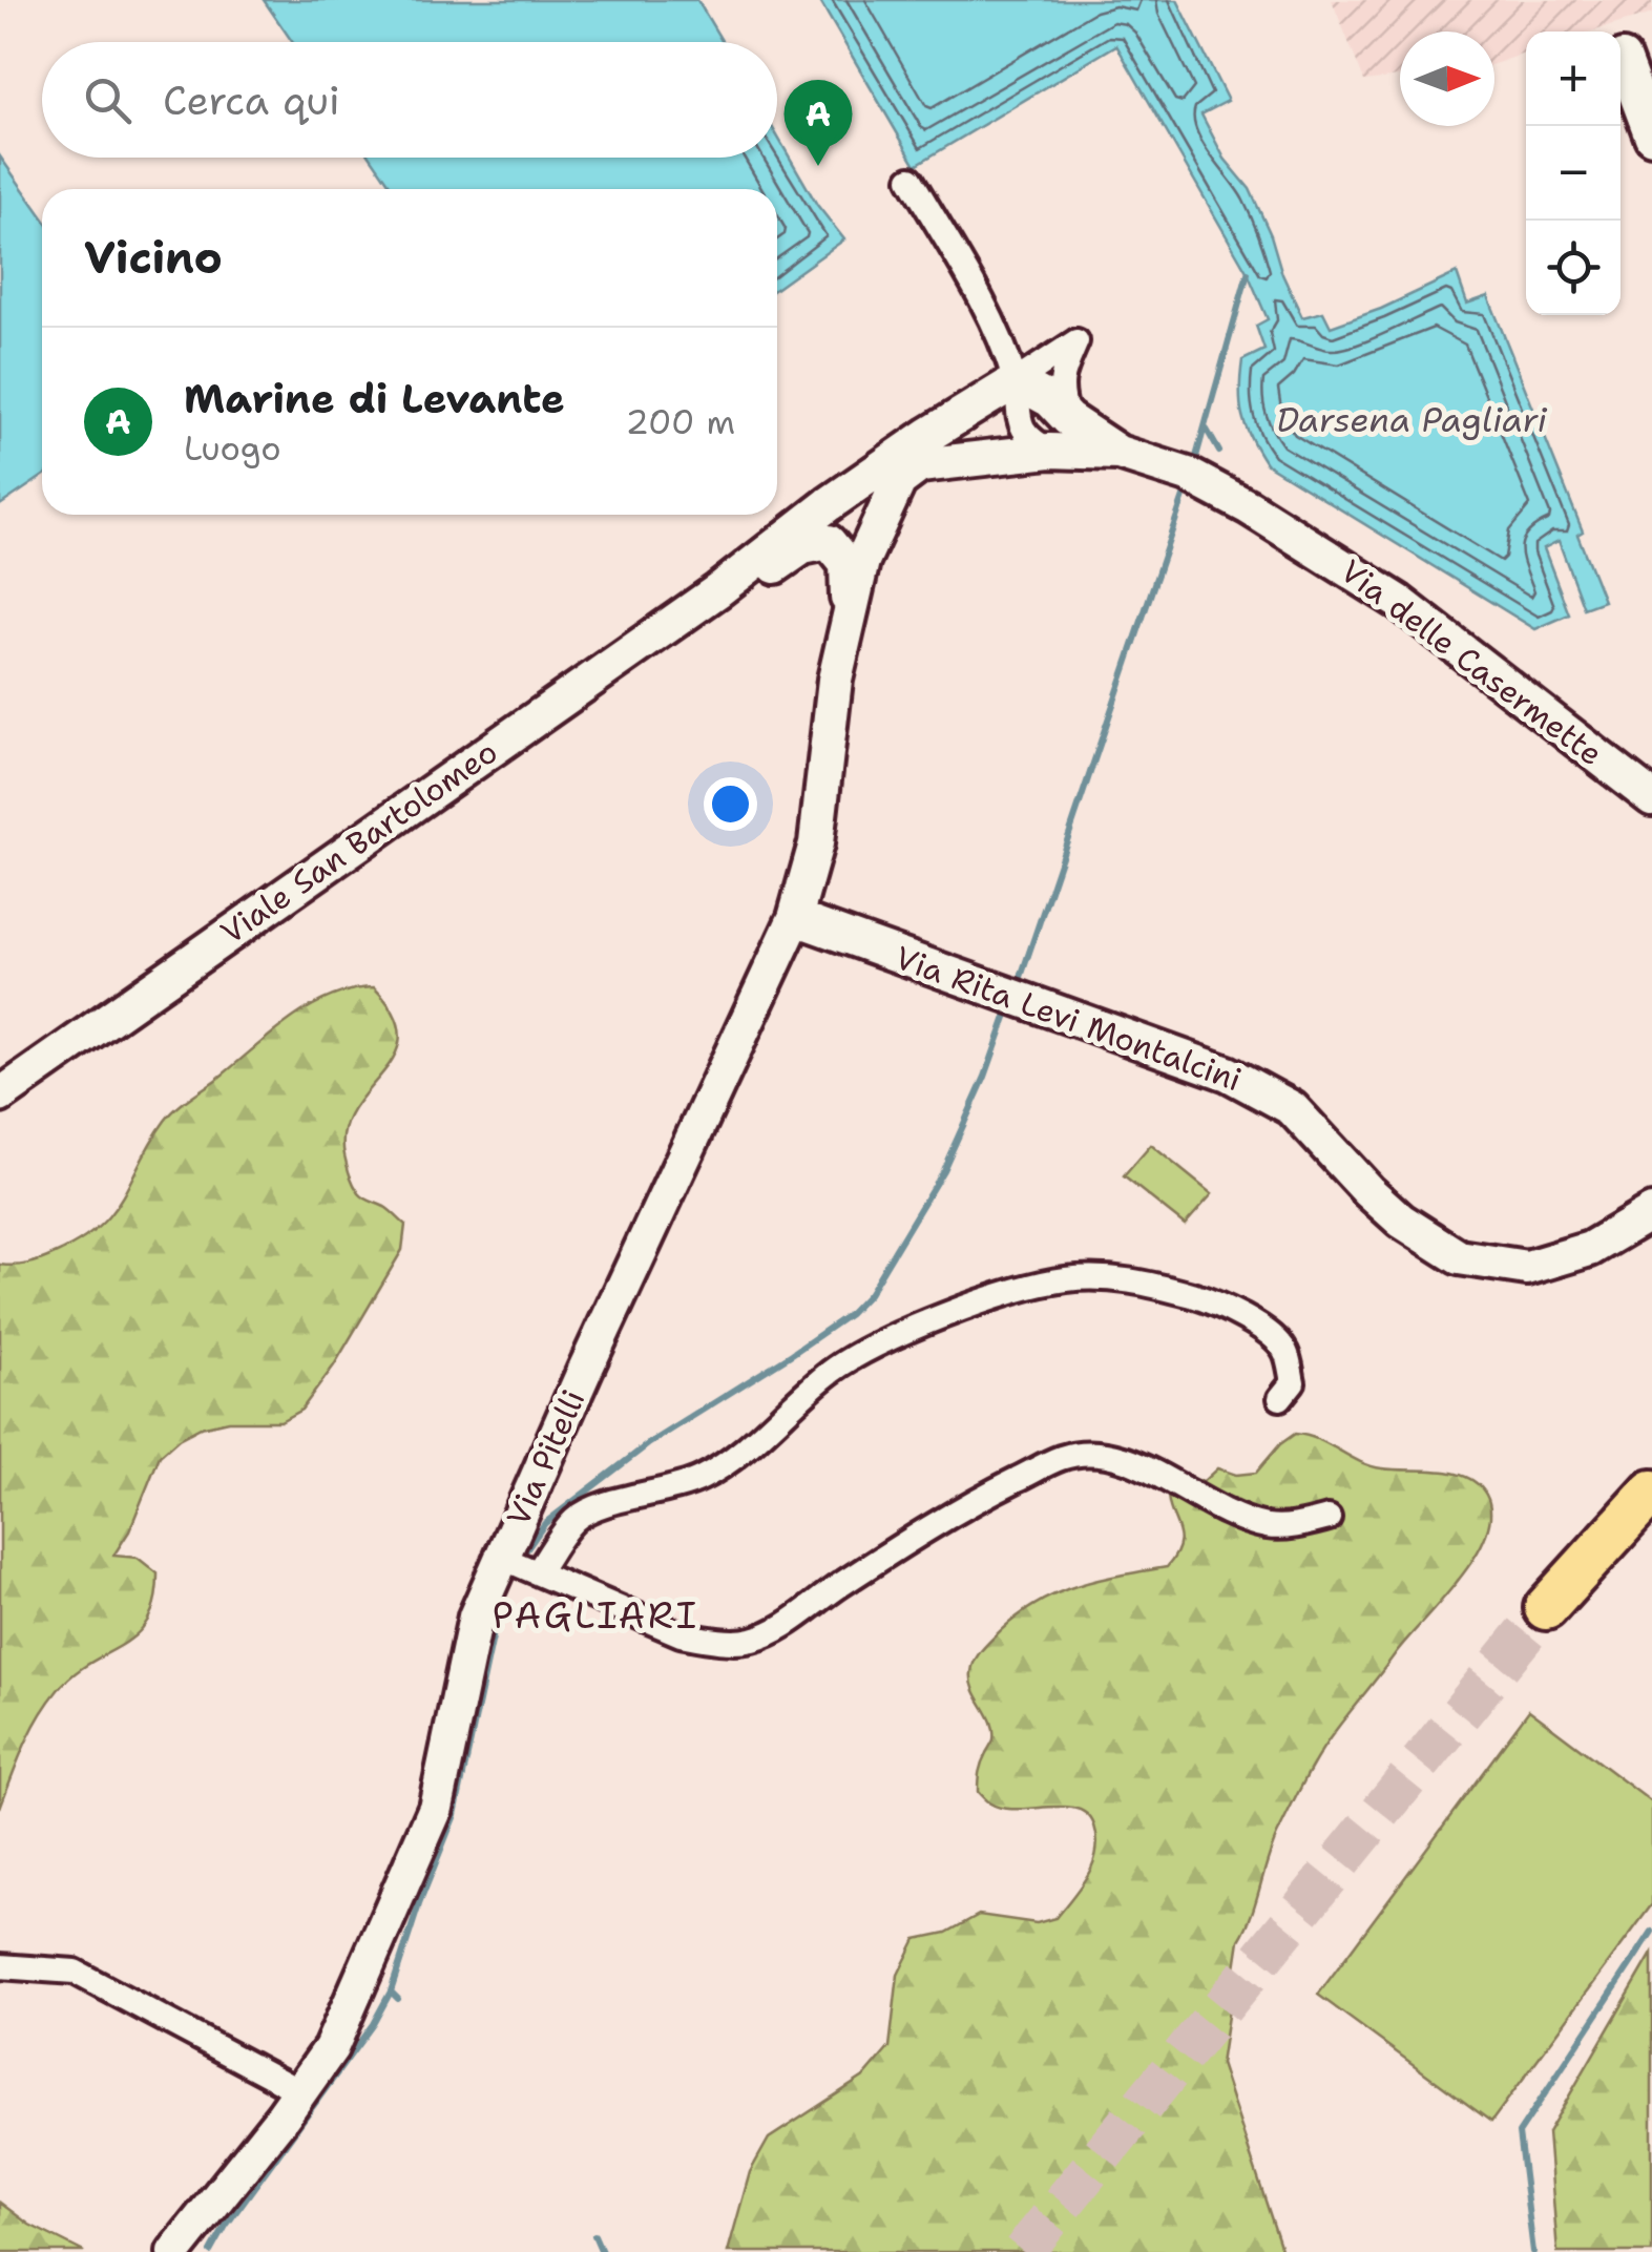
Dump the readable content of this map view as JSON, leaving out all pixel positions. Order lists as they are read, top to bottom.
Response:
{
  "streets": {
    "main road": [
      "Via delle Casermette",
      "Viale San Bartolomeo",
      "Via Rita Levi Montalcini",
      "Via Pitelli"
    ]
  },
  "crossings": [
    ["Viale San Bartolomeo", "Via Pitelli"],
    ["Via Rita Levi Montalcini", "Via Pitelli"]
  ],
  "districts": ["PAGLIARI"],
  "water": ["Darsena Pagliari"],
  "north": "right",
  "page": {
    "map_buttons": ["+", "−"],
    "search": "Cerca qui",
    "pins": "A",
    "heading": "Vicino",
    "list": [
      {
        "mark": "A",
        "name": "Marine di Levante",
        "note": "Luogo",
        "value": "200 m"
      }
    ]
  }
}
